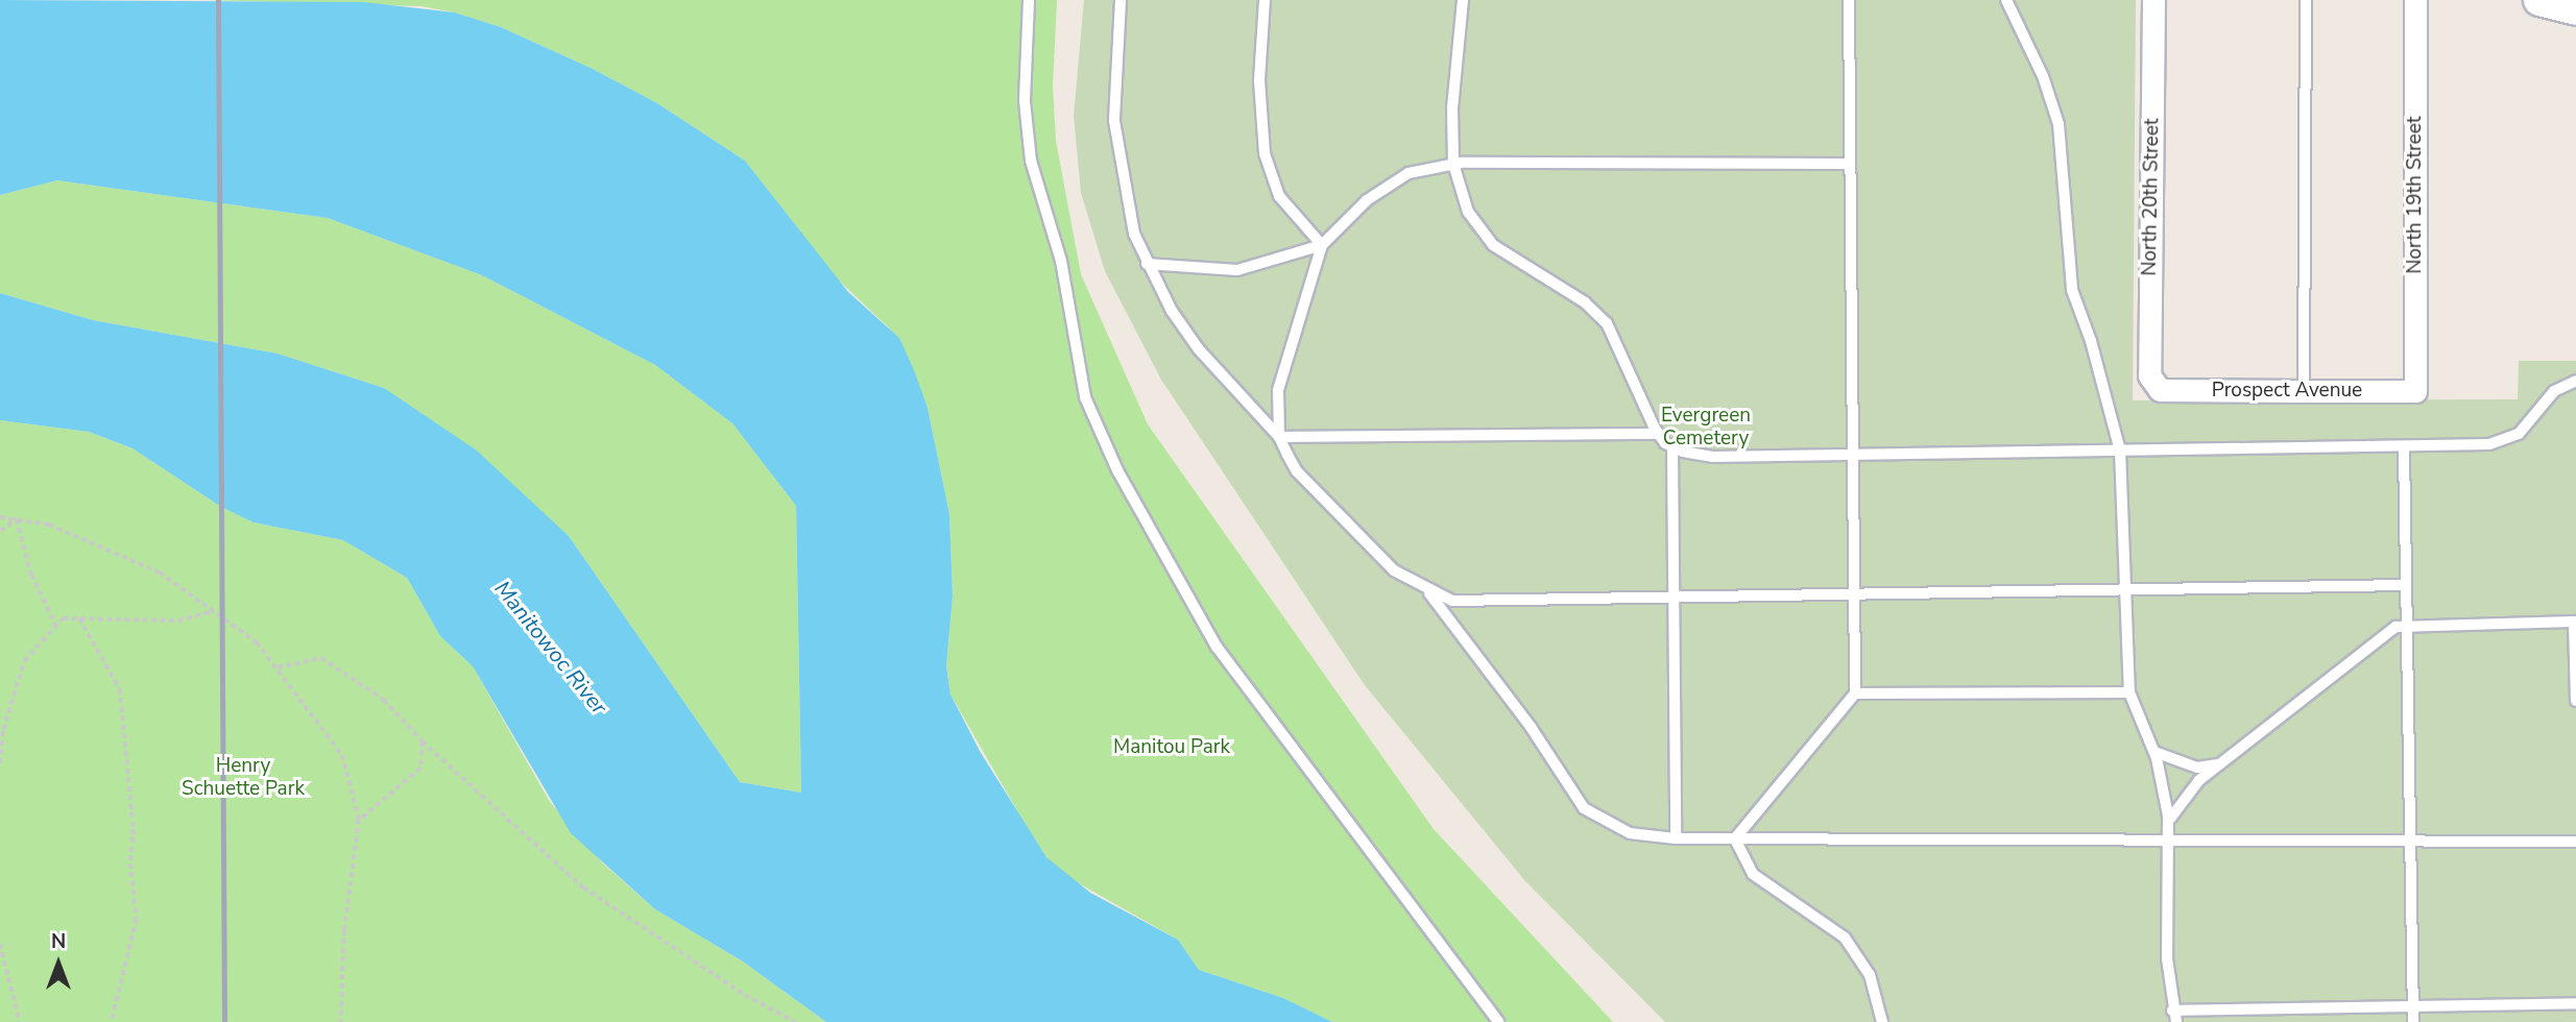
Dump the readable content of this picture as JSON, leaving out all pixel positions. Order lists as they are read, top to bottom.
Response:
{
  "streets": {
    "street": ["North 19th Street", "North 20th Street", "Prospect Avenue"]
  },
  "crossings": [
    ["North 19th Street", "Prospect Avenue"],
    ["North 20th Street", "Prospect Avenue"]
  ],
  "water": ["Manitowoc River"],
  "parks": ["Evergreen Cemetery", "Manitou Park", "Henry Schuette Park"],
  "north": "top"
}
